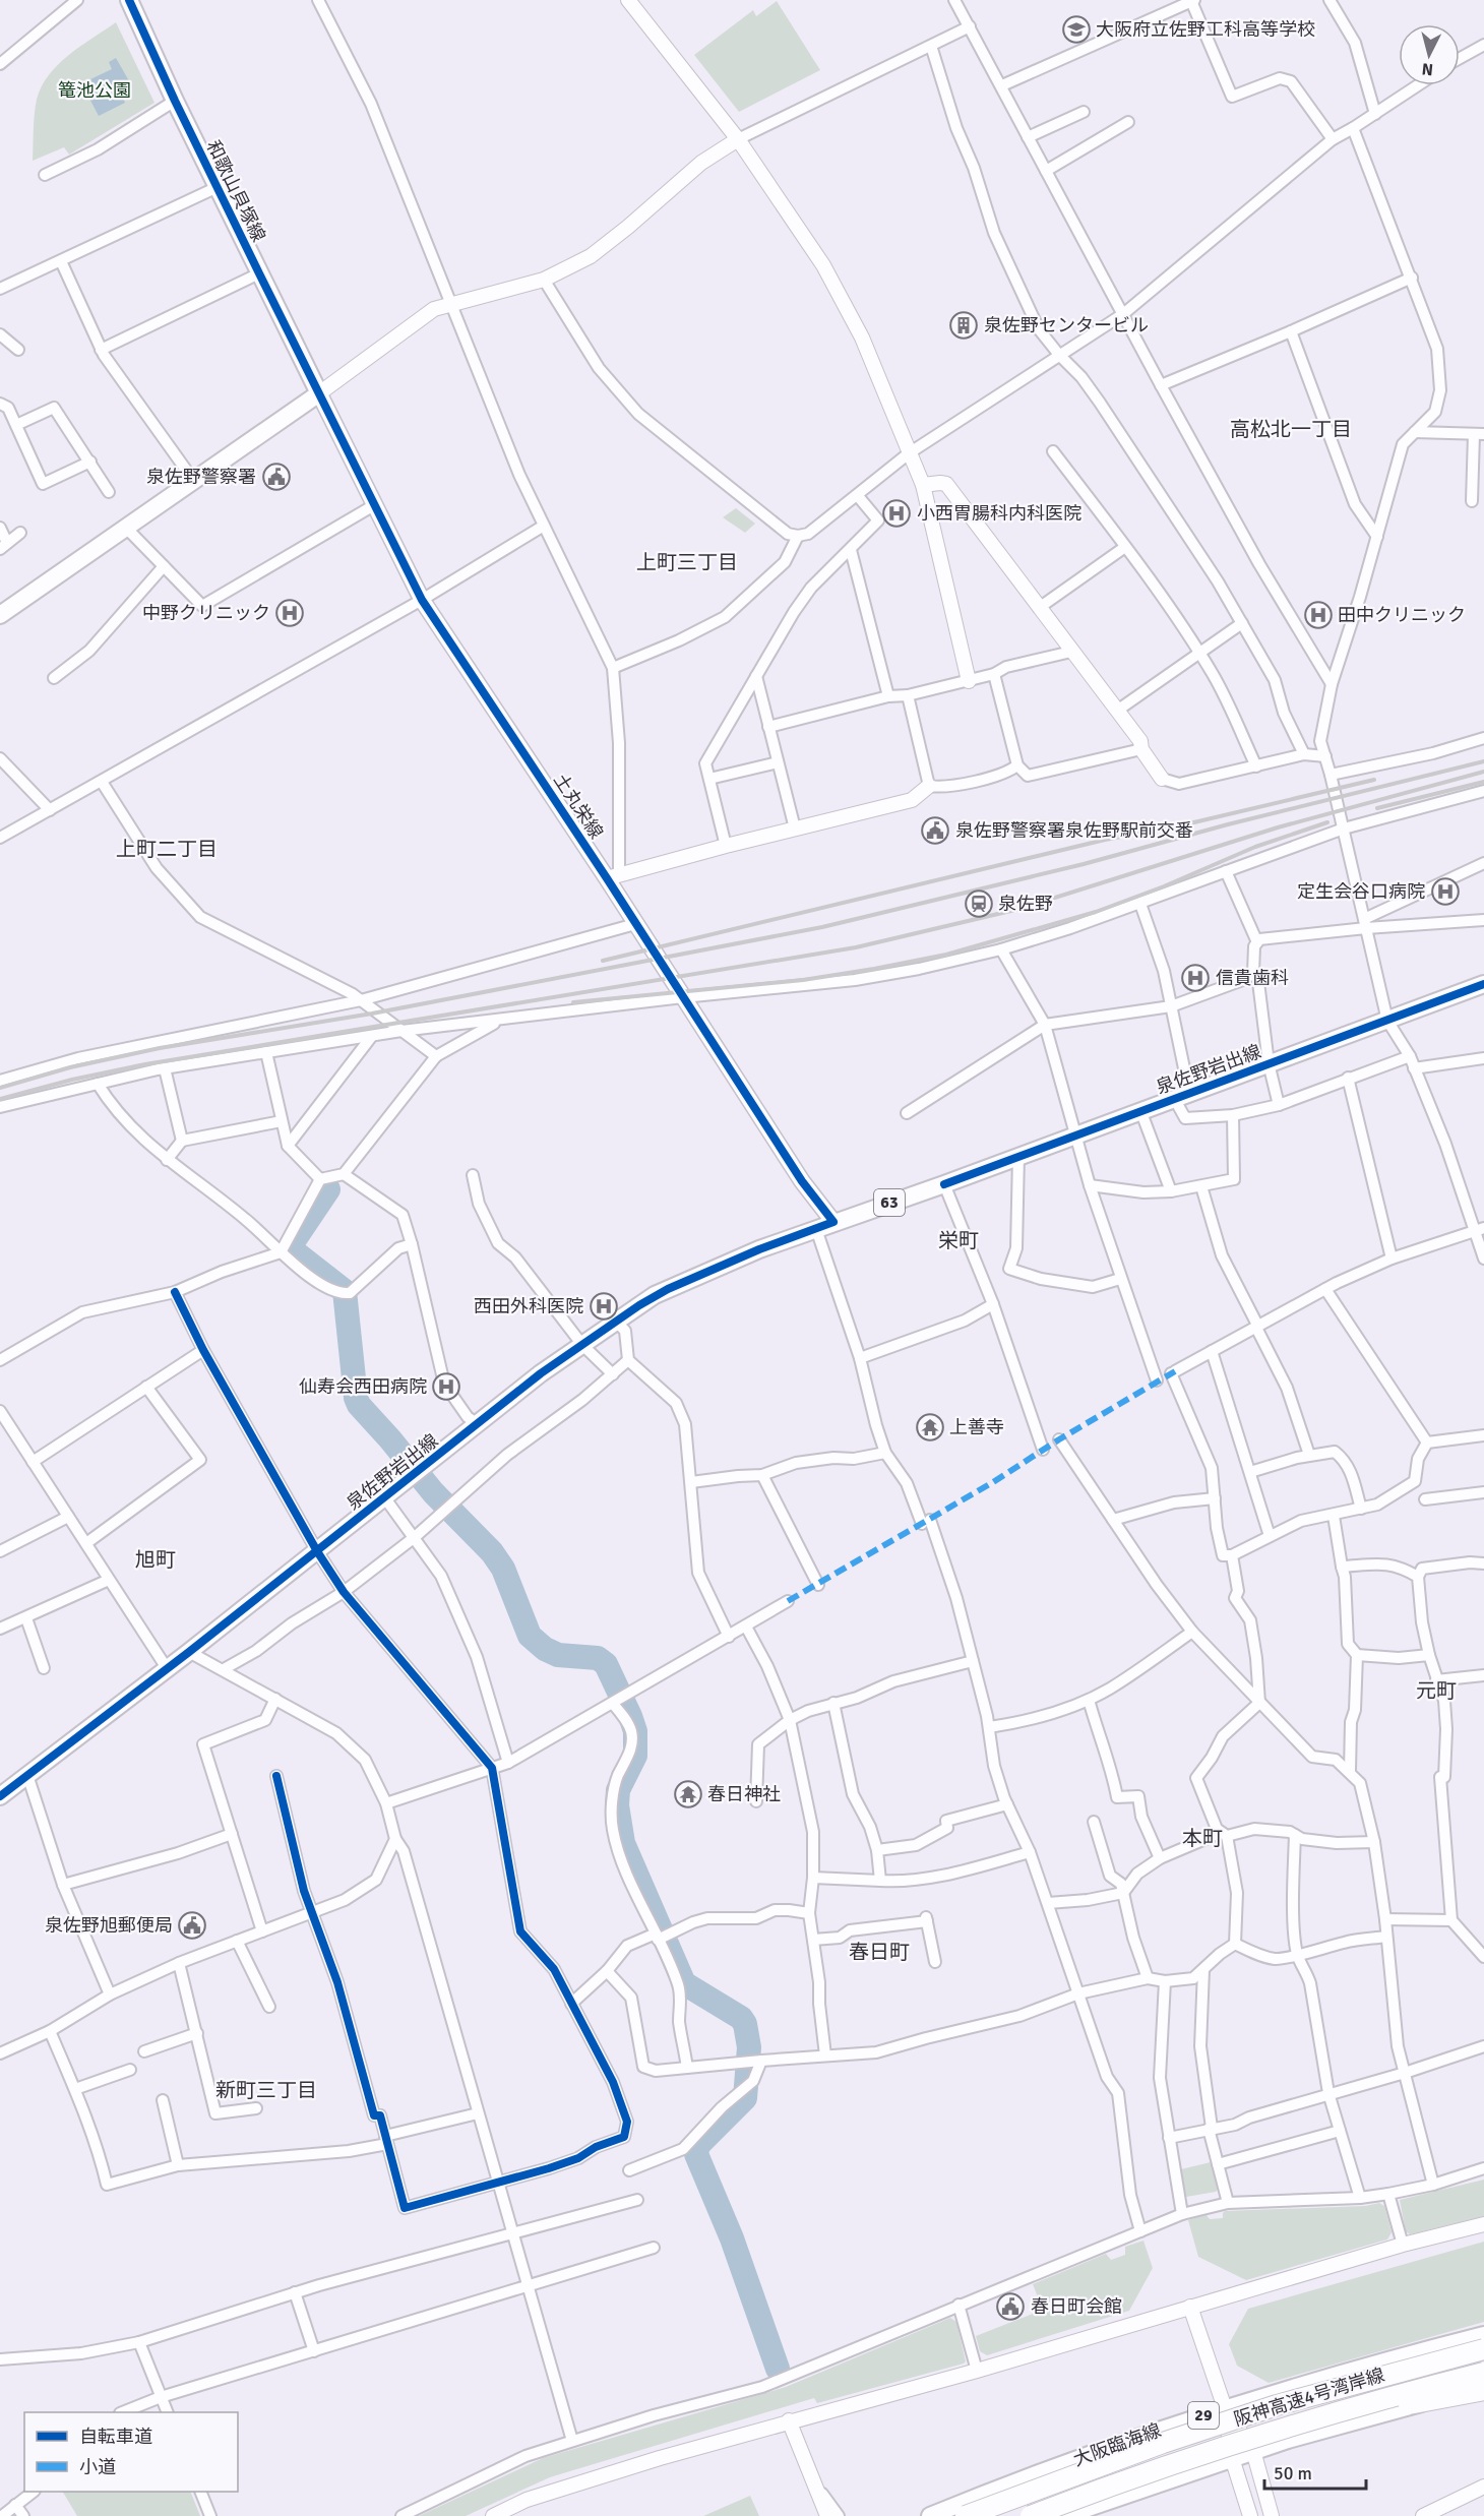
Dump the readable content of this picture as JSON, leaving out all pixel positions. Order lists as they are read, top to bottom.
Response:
{
  "streets": {
    "highway": ["阪神高速4号湾岸線"],
    "main road": [
      "和歌山貝塚線",
      "土丸栄線",
      "泉佐野岩出線",
      "63",
      "29",
      "大阪臨海線"
    ]
  },
  "crossings": [
    ["和歌山貝塚線", "土丸栄線"],
    ["土丸栄線", "泉佐野岩出線"]
  ],
  "districts": [
    "高松北一丁目",
    "上町三丁目",
    "上町二丁目",
    "栄町",
    "旭町",
    "元町",
    "本町",
    "春日町",
    "新町三丁目"
  ],
  "parks": ["篭池公園"],
  "places": {
    "school or university": ["大阪府立佐野工科高等学校"],
    "building": ["泉佐野センタービル"],
    "public building": [
      "泉佐野警察署",
      "泉佐野警察署泉佐野駅前交番",
      "泉佐野旭郵便局",
      "春日町会館"
    ],
    "hospital": [
      "小西胃腸科内科医院",
      "中野クリニック",
      "田中クリニック",
      "定生会谷口病院",
      "信貴歯科",
      "西田外科医院",
      "仙寿会西田病院"
    ],
    "station": ["泉佐野"],
    "temple": ["上善寺", "春日神社"]
  },
  "legend": ["自転車道", "小道"],
  "scale_bar": "50 m",
  "north": "bottom"
}
